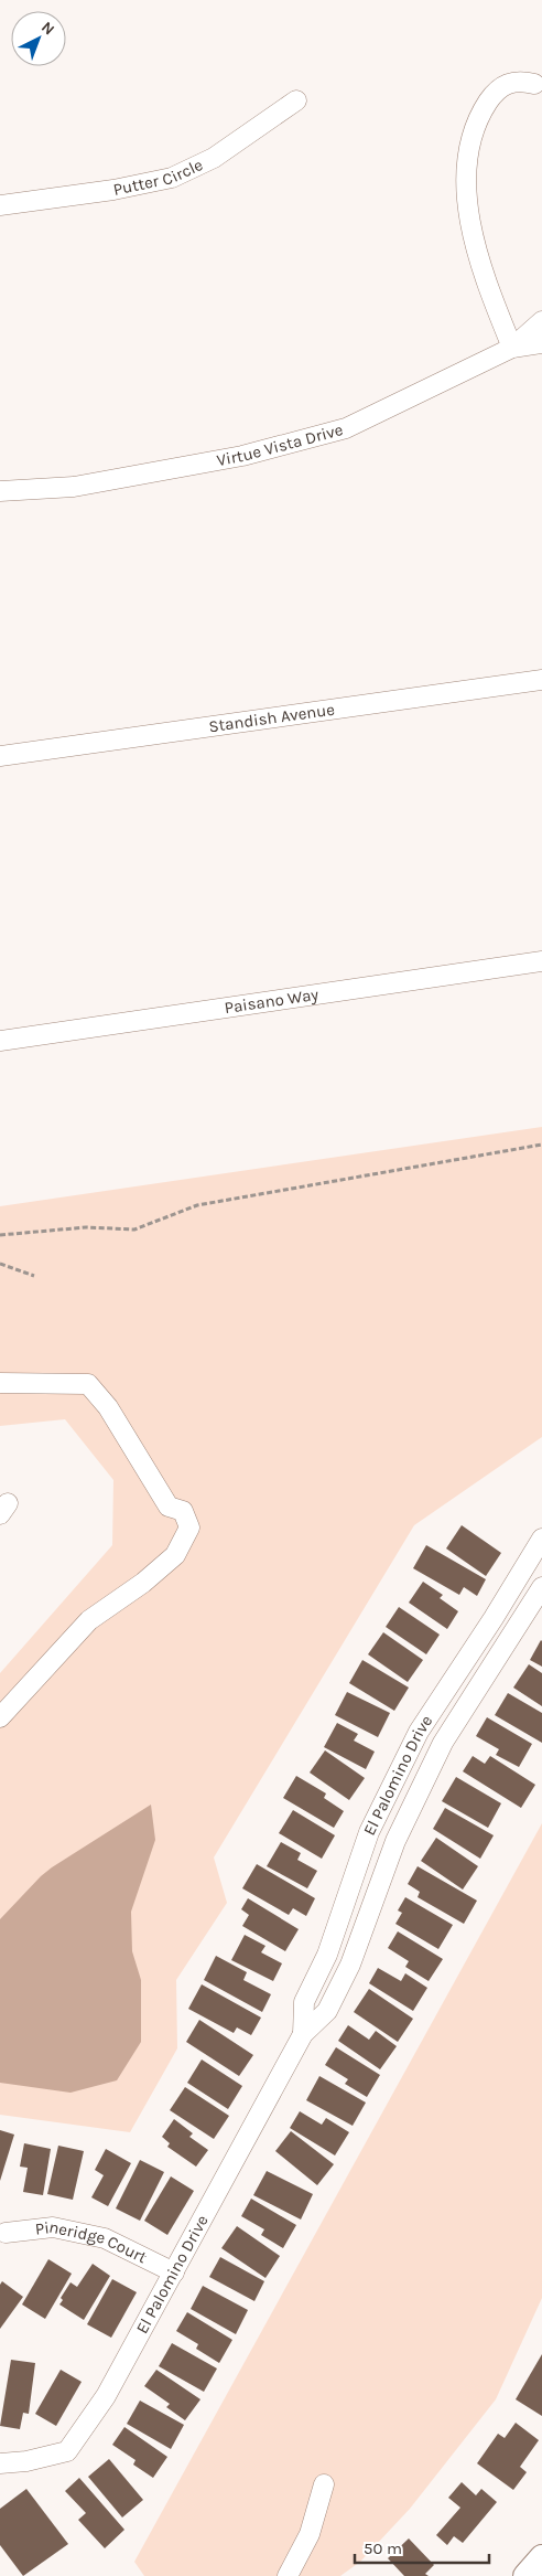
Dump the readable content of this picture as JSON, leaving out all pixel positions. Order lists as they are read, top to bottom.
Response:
{
  "streets": {
    "street": [
      "Putter Circle",
      "Virtue Vista Drive",
      "Standish Avenue",
      "Paisano Way",
      "El Palomino Drive",
      "Pineridge Court"
    ]
  },
  "crossings": [
    ["El Palomino Drive", "Pineridge Court"]
  ],
  "scale_bar": "50 m",
  "north": "top right"
}
